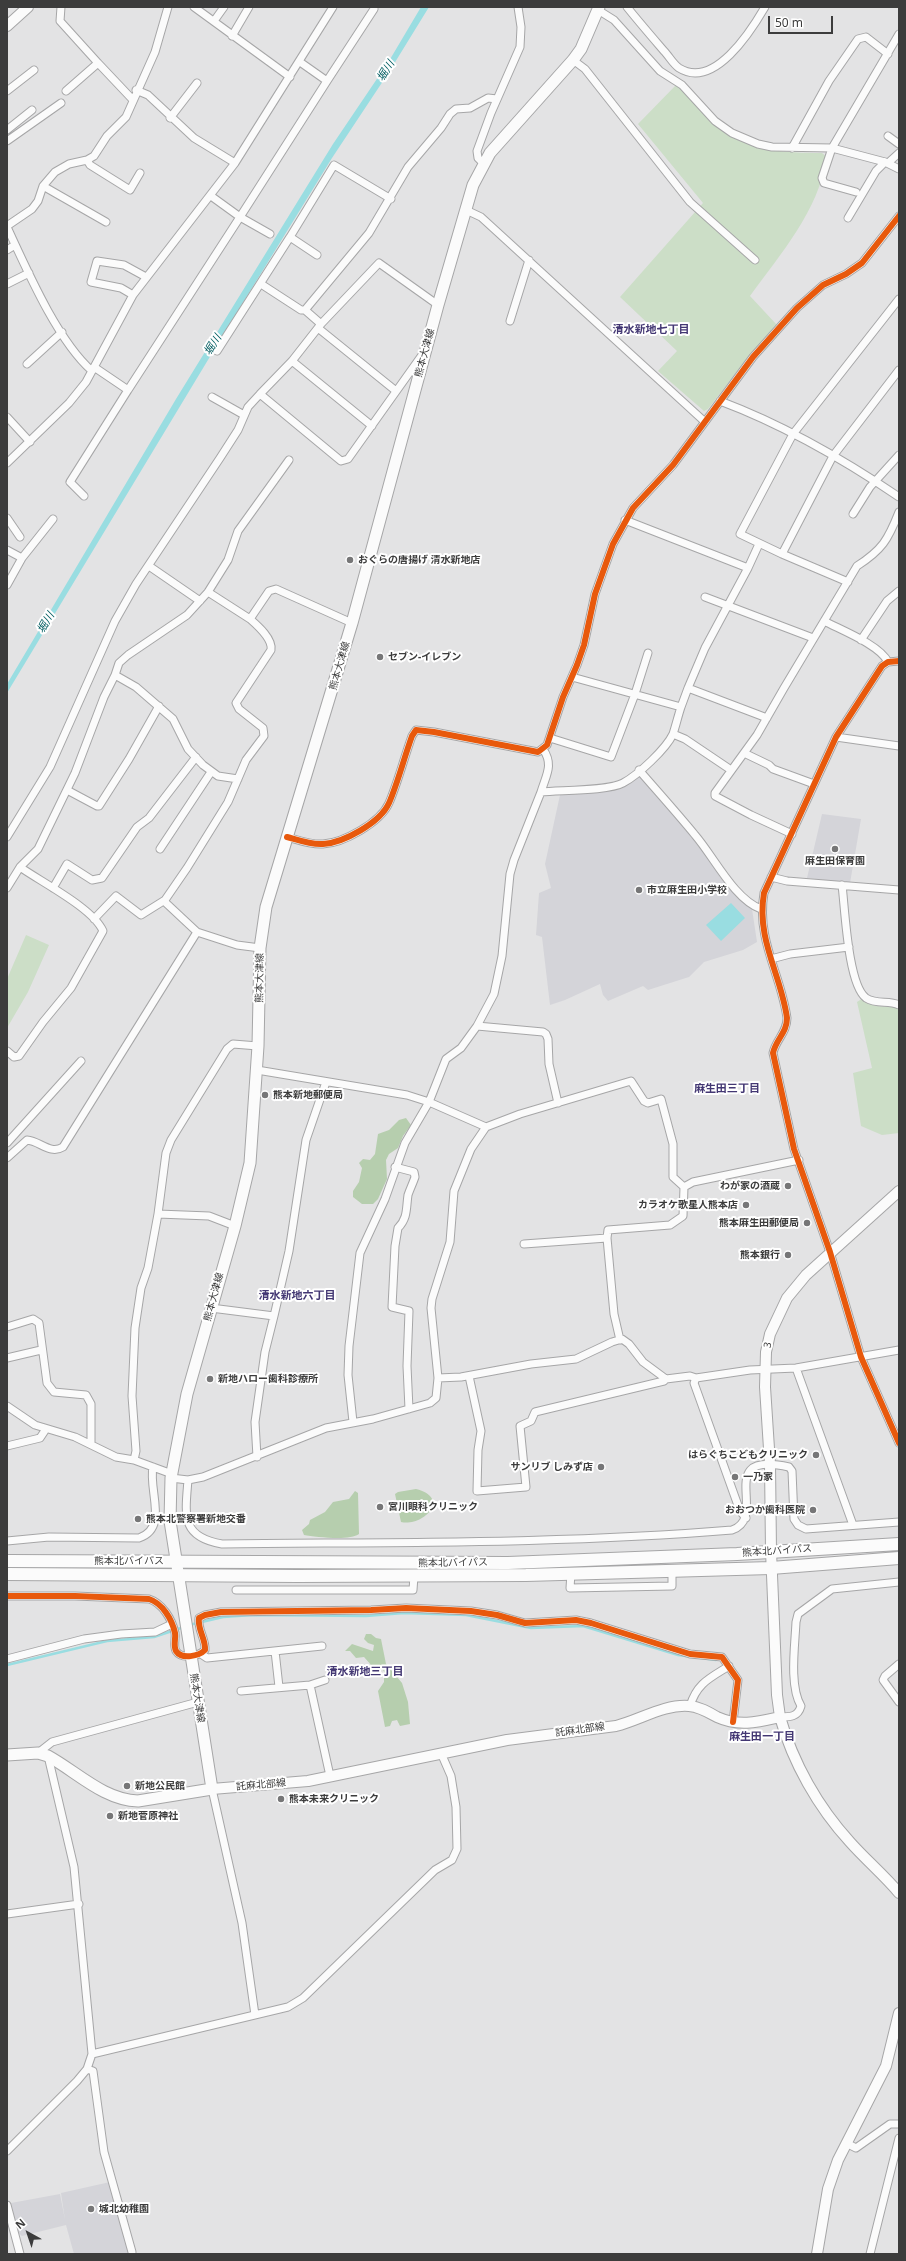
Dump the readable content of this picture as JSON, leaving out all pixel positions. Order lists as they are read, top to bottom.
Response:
{
  "streets": {
    "highway": ["熊本北バイパス"],
    "main road": ["熊本大津線"],
    "street": ["3", "託麻北部線"]
  },
  "crossings": [
    ["熊本大津線", "熊本北バイパス"],
    ["熊本大津線", "託麻北部線"],
    ["3", "熊本北バイパス"]
  ],
  "districts": [
    "清水新地七丁目",
    "麻生田三丁目",
    "清水新地六丁目",
    "清水新地三丁目",
    "麻生田一丁目"
  ],
  "water": ["堀川"],
  "places": [
    "おぐらの唐揚げ 清水新地店",
    "セブン-イレブン",
    "麻生田保育園",
    "市立麻生田小学校",
    "熊本新地郵便局",
    "わが家の酒蔵",
    "カラオケ歌星人熊本店",
    "熊本麻生田郵便局",
    "熊本銀行",
    "新地ハロー歯科診療所",
    "はらぐちこどもクリニック",
    "サンリブ しみず店",
    "一乃家",
    "宮川眼科クリニック",
    "おおつか歯科医院",
    "熊本北警察署新地交番",
    "新地公民館",
    "熊本未来クリニック",
    "新地菅原神社",
    "城北幼稚園"
  ],
  "scale_bar": "50 m",
  "north": "top left"
}
